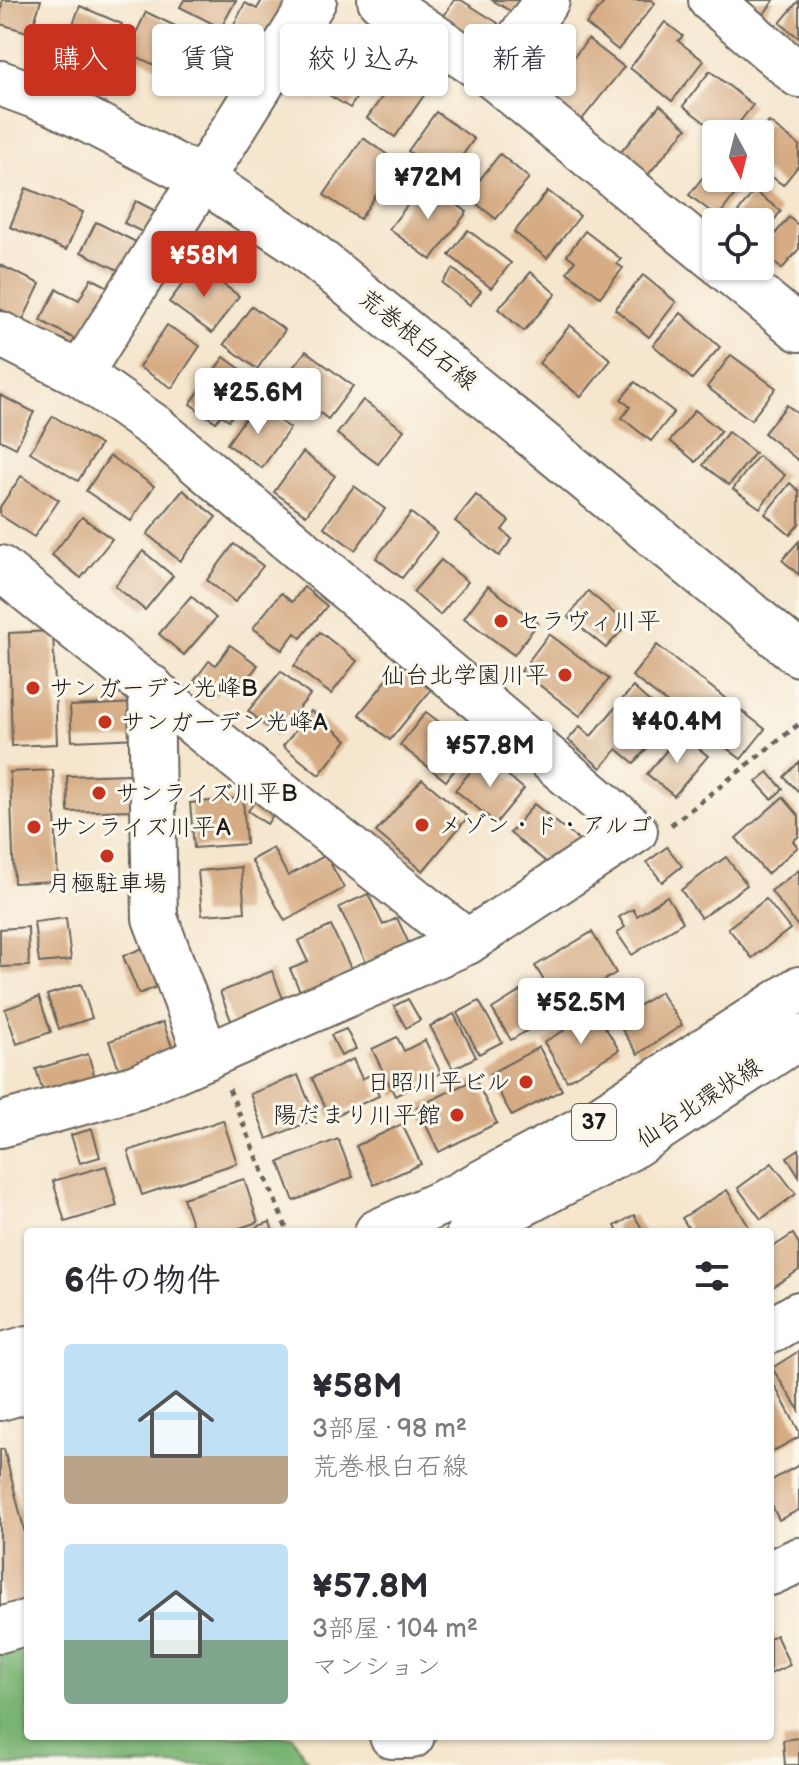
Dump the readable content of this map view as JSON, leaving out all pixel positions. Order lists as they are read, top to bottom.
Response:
{
  "streets": {
    "street": ["荒巻根白石線", "仙台北環状線", "37"]
  },
  "places": [
    "セラヴィ川平",
    "仙台北学園川平",
    "サンガーデン光峰B",
    "サンガーデン光峰A",
    "サンライズ川平B",
    "メゾン・ド・アルゴ",
    "サンライズ川平A",
    "月極駐車場",
    "日昭川平ビル",
    "陽だまり川平館"
  ],
  "north": "bottom",
  "page": {
    "chip": [
      "購入",
      "賃貸",
      "絞り込み",
      "新着"
    ],
    "price": [
      "¥72M",
      "¥58M",
      "¥25.6M",
      "¥40.4M",
      "¥57.8M",
      "¥52.5M"
    ],
    "heading": "6件の物件",
    "list": [
      {
        "name": "¥58M",
        "note": "3部屋 · 98 m² · 荒巻根白石線"
      },
      {
        "name": "¥57.8M",
        "note": "3部屋 · 104 m² · マンション"
      }
    ]
  }
}
